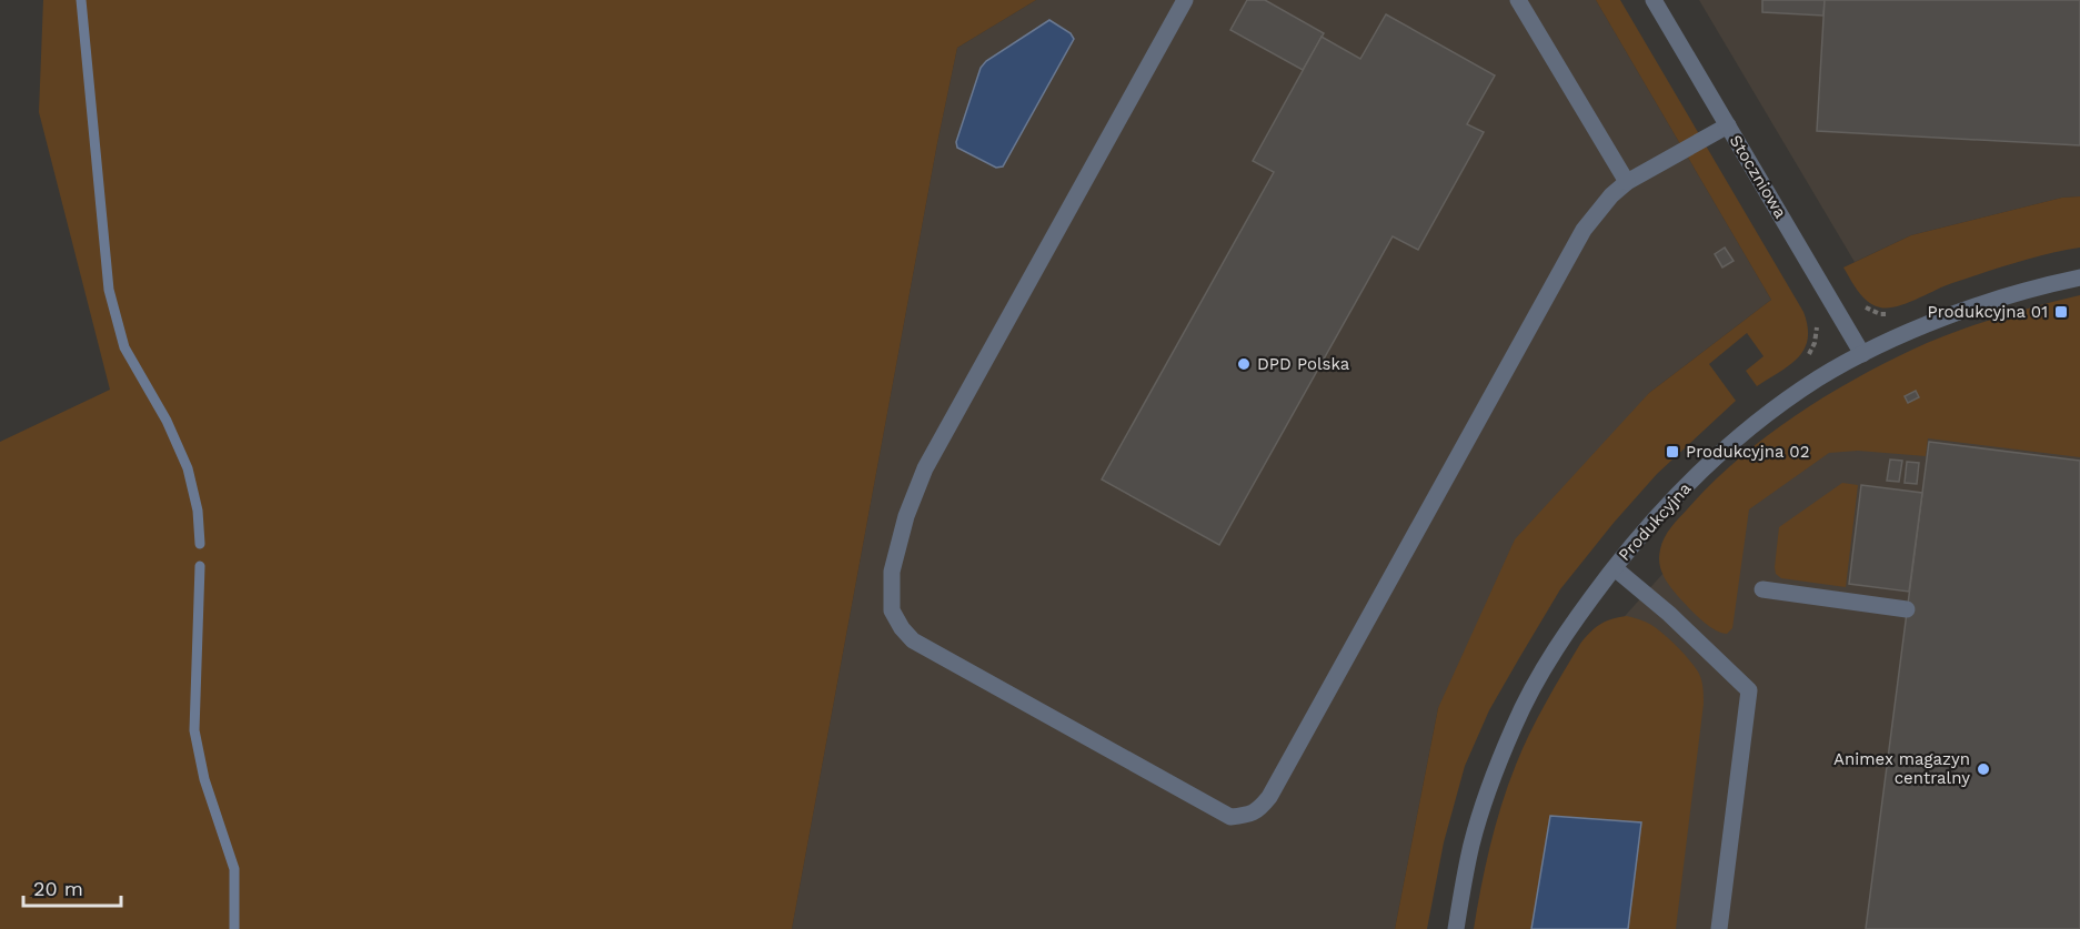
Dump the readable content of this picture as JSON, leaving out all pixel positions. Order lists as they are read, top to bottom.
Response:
{
  "streets": {
    "street": ["Stoczniowa", "Produkcyjna"]
  },
  "crossings": [
    ["Stoczniowa", "Produkcyjna"]
  ],
  "places": {
    "transit": ["Produkcyjna 01", "Produkcyjna 02"],
    "other": ["DPD Polska", "Animex magazyn centralny"]
  },
  "scale_bar": "20 m"
}
